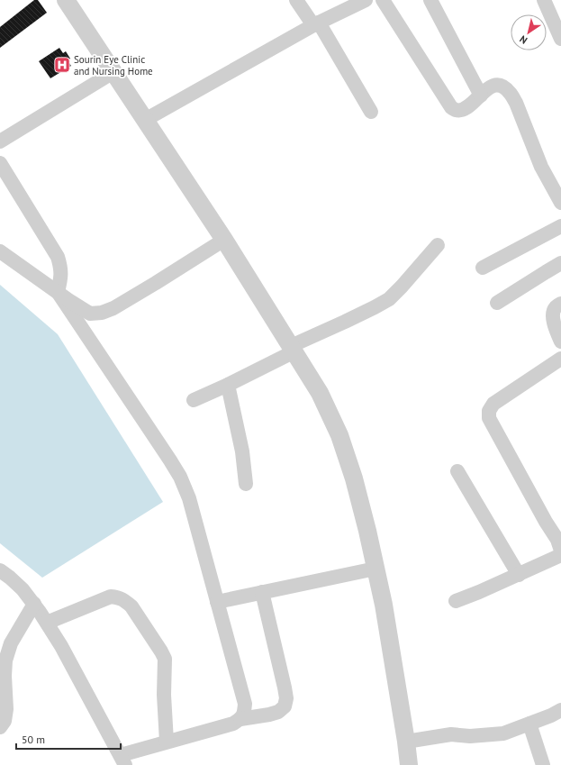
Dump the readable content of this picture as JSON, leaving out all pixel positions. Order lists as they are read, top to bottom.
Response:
{
  "places": {
    "hospital": ["Sourin Eye Clinic and Nursing Home"]
  },
  "scale_bar": "50 m",
  "north": "bottom left"
}
